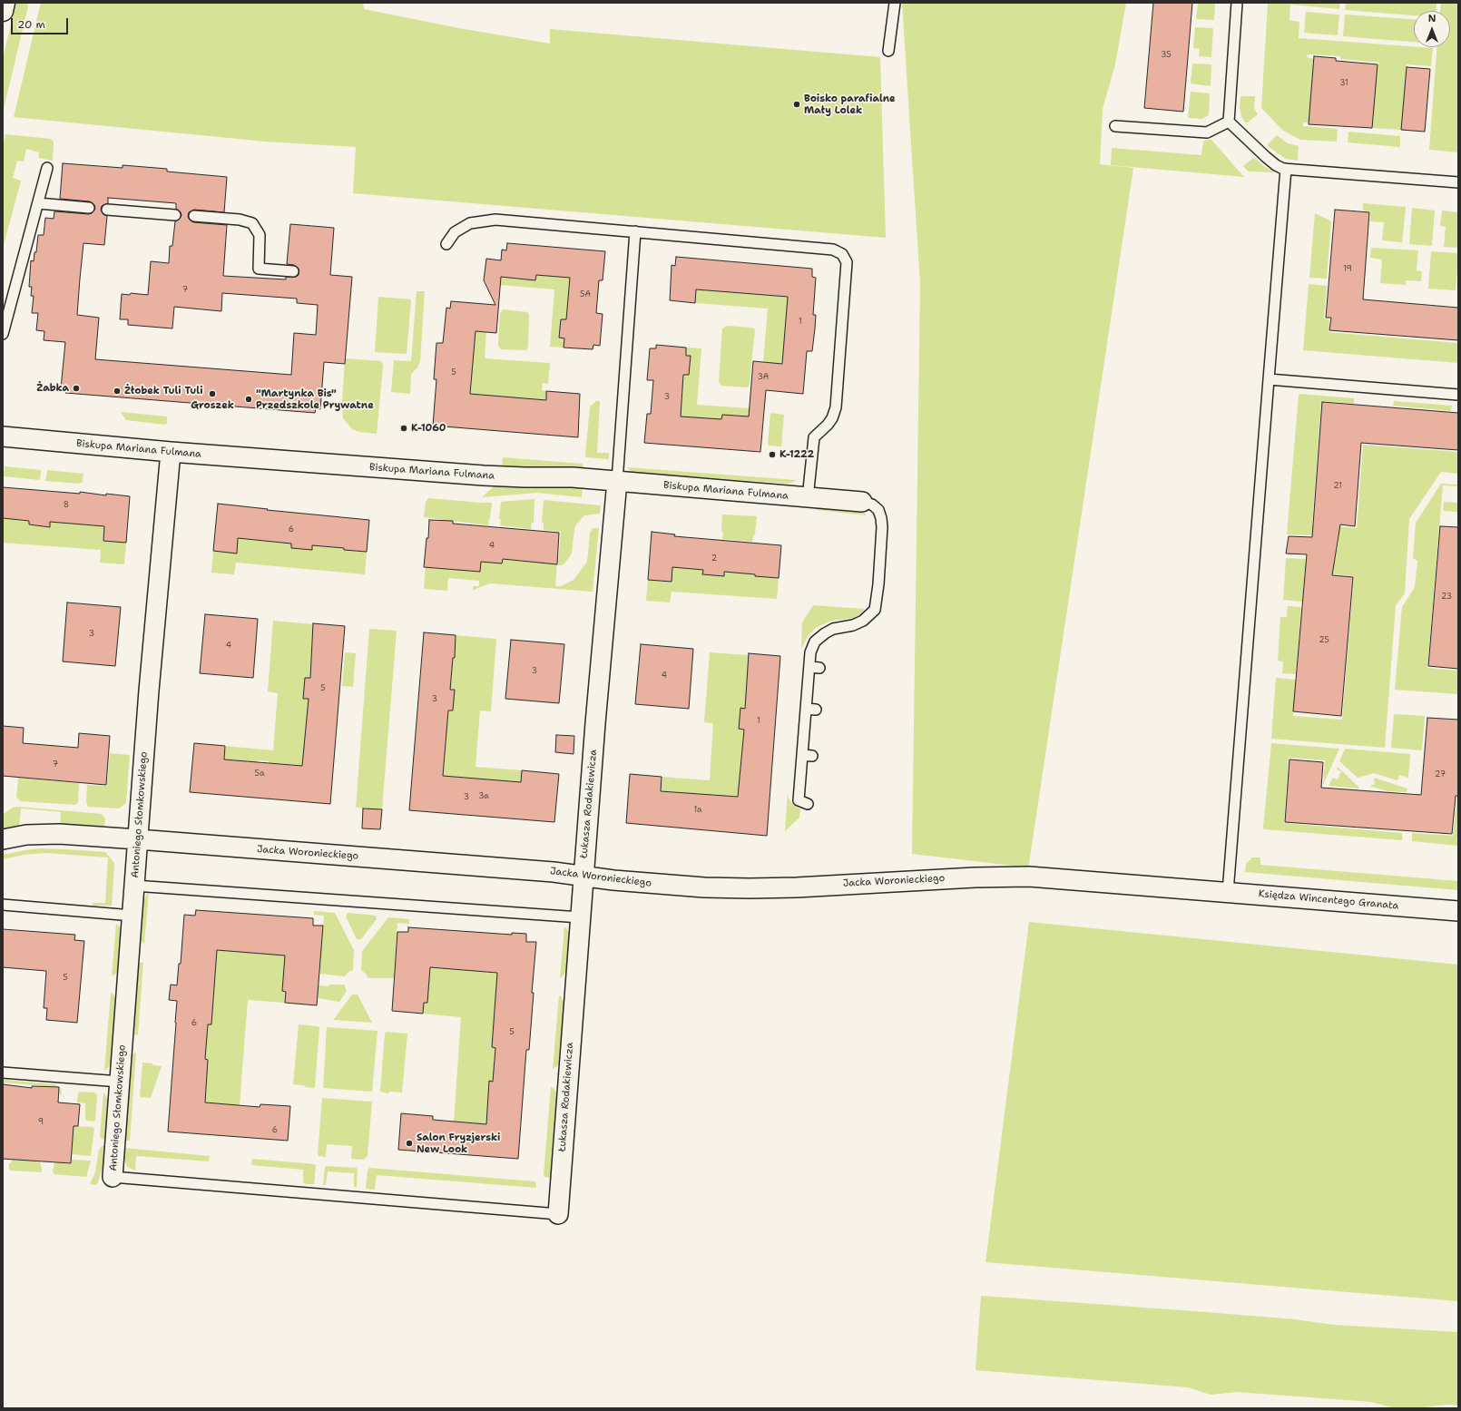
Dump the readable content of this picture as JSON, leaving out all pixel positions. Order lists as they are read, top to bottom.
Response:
{
  "streets": {
    "street": [
      "Biskupa Mariana Fulmana",
      "Łukasza Rodakiewicza",
      "Antoniego Słomkowskiego",
      "Jacka Woronieckiego",
      "Księdza Wincentego Granata"
    ]
  },
  "crossings": [
    ["Biskupa Mariana Fulmana", "Łukasza Rodakiewicza"],
    ["Biskupa Mariana Fulmana", "Antoniego Słomkowskiego"],
    ["Łukasza Rodakiewicza", "Jacka Woronieckiego"],
    ["Antoniego Słomkowskiego", "Jacka Woronieckiego"],
    ["Jacka Woronieckiego", "Księdza Wincentego Granata"]
  ],
  "places": [
    "Boisko parafialne Mały Lolek",
    "Żabka",
    "Żłobek Tuli Tuli",
    "Groszek",
    "\"Martynka Bis\" Przedszkole Prywatne",
    "K-1060",
    "K-1222",
    "Salon Fryzjerski New Look"
  ],
  "house_numbers": [
    "35",
    "31",
    "19",
    "7",
    "5A",
    "1",
    "5",
    "3A",
    "3",
    "21",
    "8",
    "6",
    "4",
    "2",
    "23",
    "3",
    "25",
    "4",
    "3",
    "4",
    "5",
    "3",
    "1",
    "7",
    "5a",
    "27",
    "3a",
    "3",
    "1a",
    "5",
    "6",
    "5",
    "9",
    "6"
  ],
  "scale_bar": "20 m",
  "north": "top"
}
